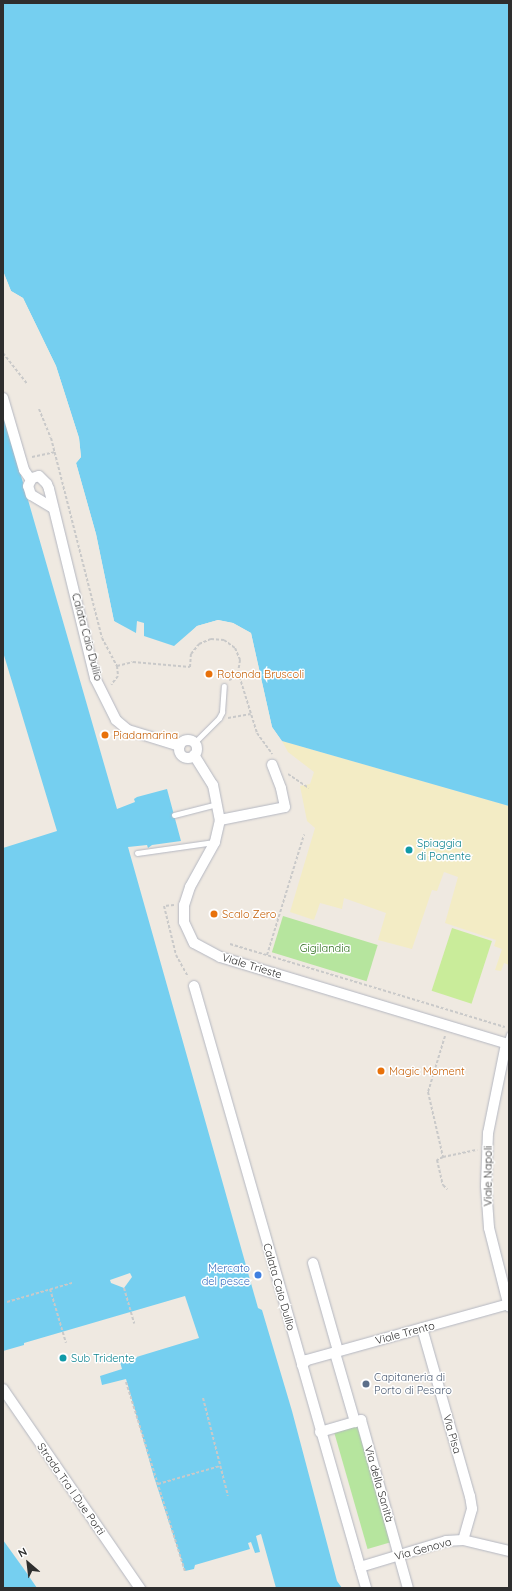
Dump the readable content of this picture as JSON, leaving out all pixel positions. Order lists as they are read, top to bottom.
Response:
{
  "streets": {
    "street": [
      "Calata Caio Duilio",
      "Viale Trieste",
      "Viale Napoli",
      "Viale Trento",
      "Via Pisa",
      "Via della Sanità",
      "Strada Tra I Due Porti",
      "Via Genova"
    ]
  },
  "crossings": [
    ["Calata Caio Duilio", "Viale Trieste"],
    ["Calata Caio Duilio", "Viale Trento"],
    ["Calata Caio Duilio", "Via Genova"],
    ["Viale Trieste", "Viale Napoli"],
    ["Viale Napoli", "Viale Trento"],
    ["Viale Trento", "Via Pisa"],
    ["Via Pisa", "Via Genova"],
    ["Via della Sanità", "Via Genova"]
  ],
  "parks": ["Gigilandia"],
  "places": [
    "Rotonda Bruscoli",
    "Piadamarina",
    "Spiaggia di Ponente",
    "Scalo Zero",
    "Magic Moment",
    "Mercato del pesce",
    "Sub Tridente",
    "Capitaneria di Porto di Pesaro"
  ],
  "north": "top left"
}
